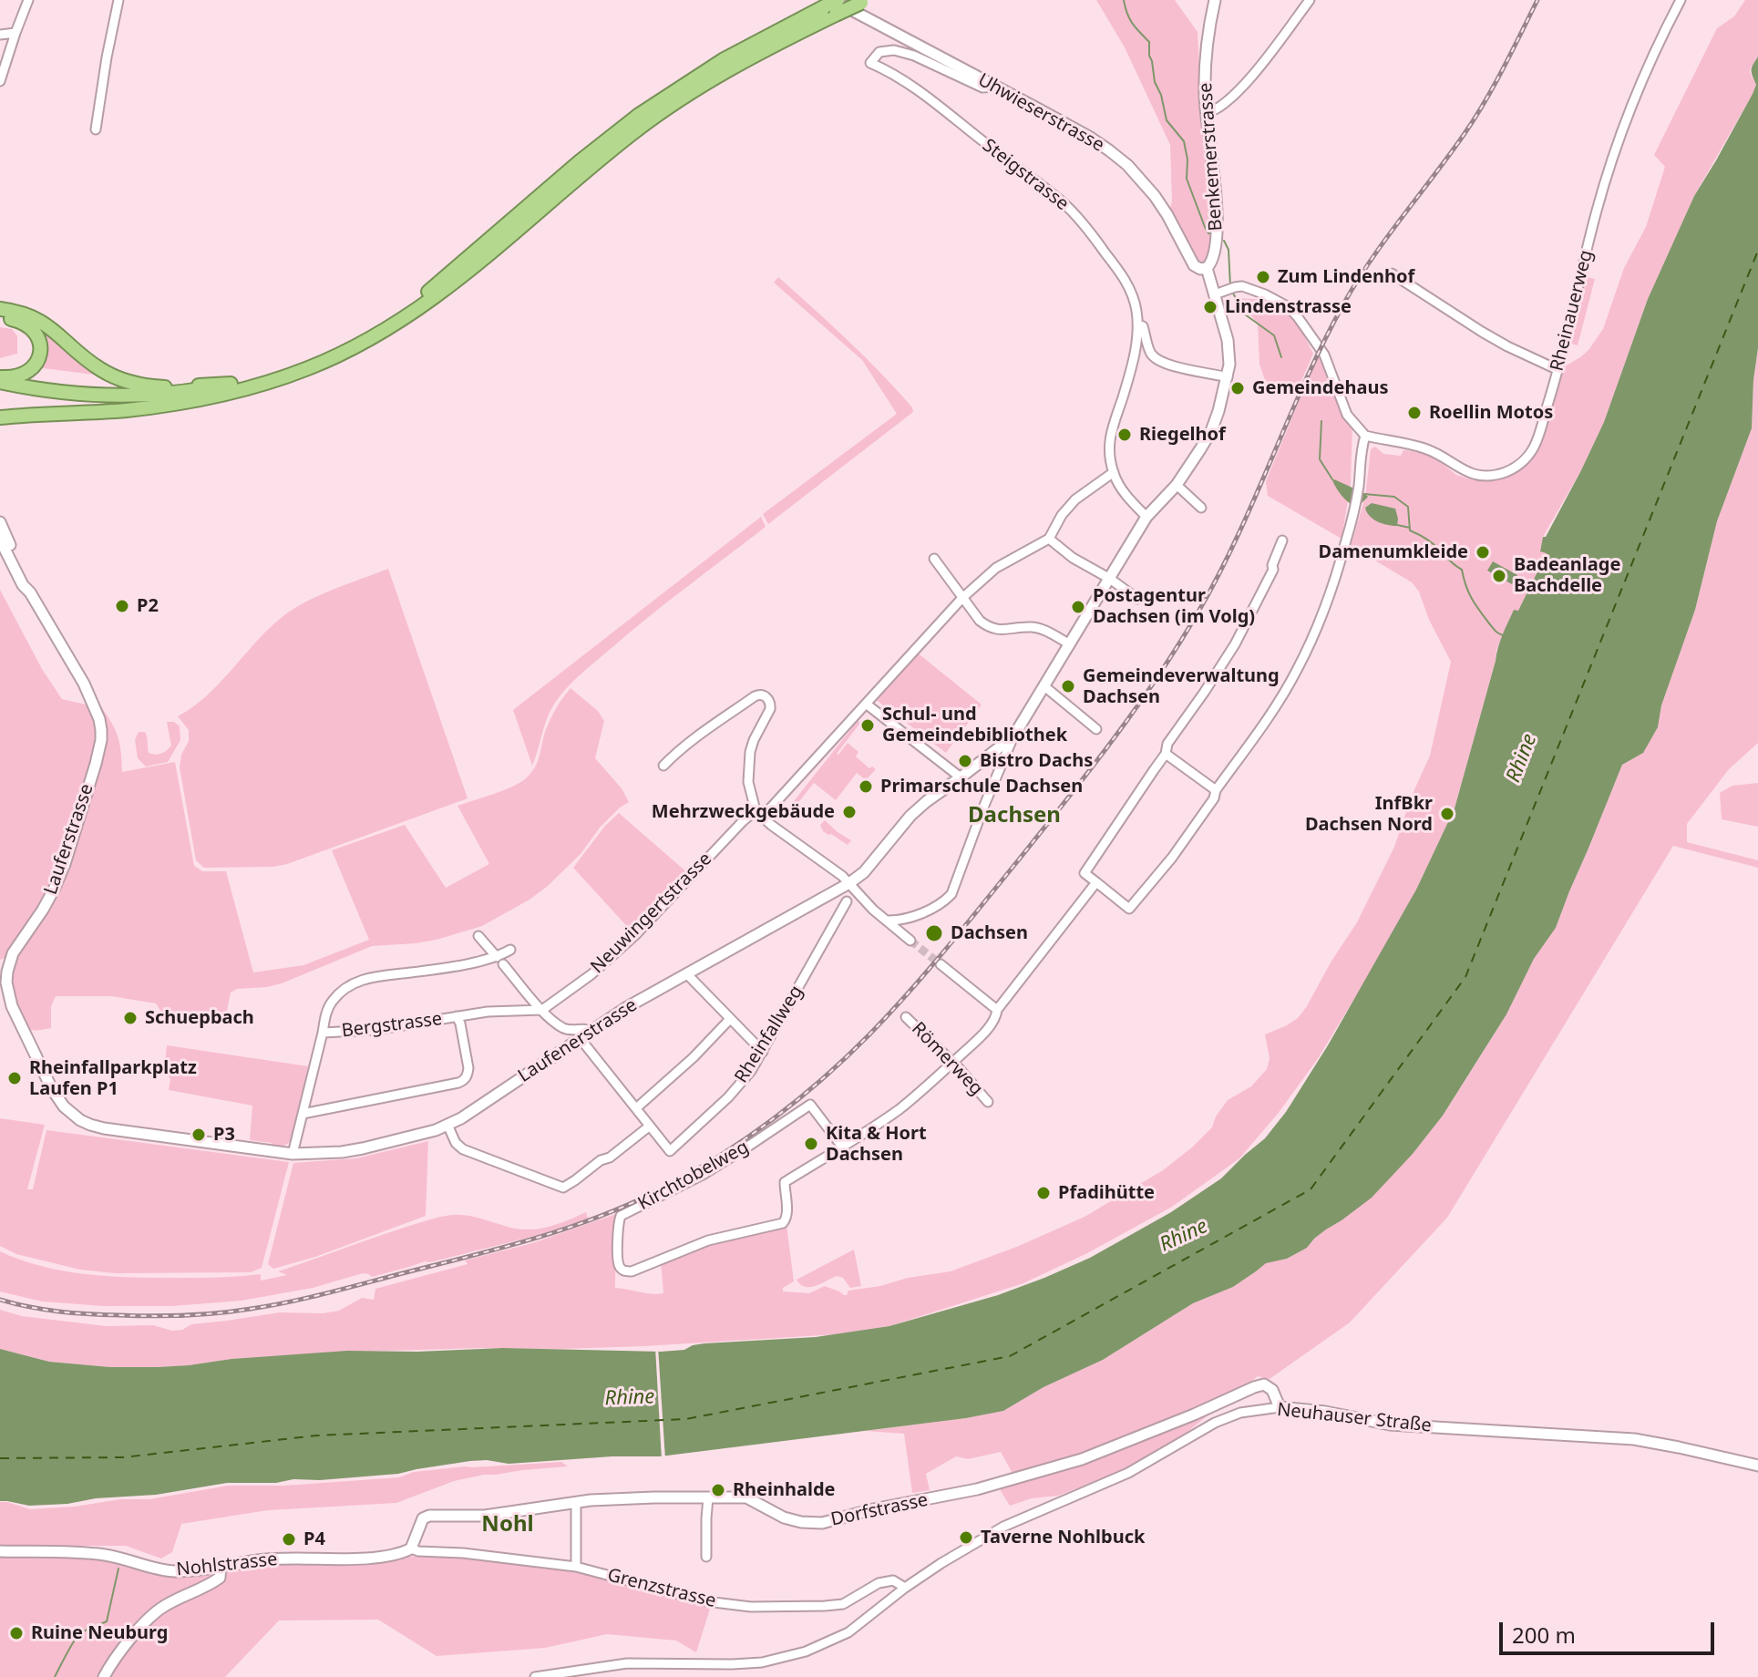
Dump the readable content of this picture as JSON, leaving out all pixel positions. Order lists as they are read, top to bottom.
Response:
{
  "streets": {
    "street": [
      "Uhwieserstrasse",
      "Benkemerstrasse",
      "Steigstrasse",
      "Rheinauerweg",
      "Lauferstrasse",
      "Neuwingertstrasse",
      "Bergstrasse",
      "Rheinfallweg",
      "Laufenerstrasse",
      "Römerweg",
      "Kirchtobelweg",
      "Neuhauser Straße",
      "Dorfstrasse",
      "Nohlstrasse",
      "Grenzstrasse"
    ]
  },
  "crossings": [
    ["Uhwieserstrasse", "Benkemerstrasse"],
    ["Uhwieserstrasse", "Steigstrasse"],
    ["Lauferstrasse", "Bergstrasse"],
    ["Lauferstrasse", "Laufenerstrasse"],
    ["Neuwingertstrasse", "Bergstrasse"],
    ["Bergstrasse", "Laufenerstrasse"],
    ["Neuhauser Straße", "Dorfstrasse"],
    ["Neuhauser Straße", "Grenzstrasse"],
    ["Dorfstrasse", "Nohlstrasse"],
    ["Dorfstrasse", "Grenzstrasse"],
    ["Nohlstrasse", "Grenzstrasse"]
  ],
  "districts": ["Dachsen", "Nohl"],
  "water": ["Rhine"],
  "places": [
    "Zum Lindenhof",
    "Lindenstrasse",
    "Gemeindehaus",
    "Roellin Motos",
    "Riegelhof",
    "Damenumkleide",
    "Badeanlage Bachdelle",
    "P2",
    "Postagentur Dachsen (im Volg)",
    "Gemeindeverwaltung Dachsen",
    "Schul- und Gemeindebibliothek",
    "Bistro Dachs",
    "Primarschule Dachsen",
    "Mehrzweckgebäude",
    "InfBkr Dachsen Nord",
    "Dachsen",
    "Schuepbach",
    "Rheinfallparkplatz Laufen P1",
    "P3",
    "Kita & Hort Dachsen",
    "Pfadihütte",
    "Rheinhalde",
    "Taverne Nohlbuck",
    "P4",
    "Ruine Neuburg"
  ],
  "scale_bar": "200 m"
}
